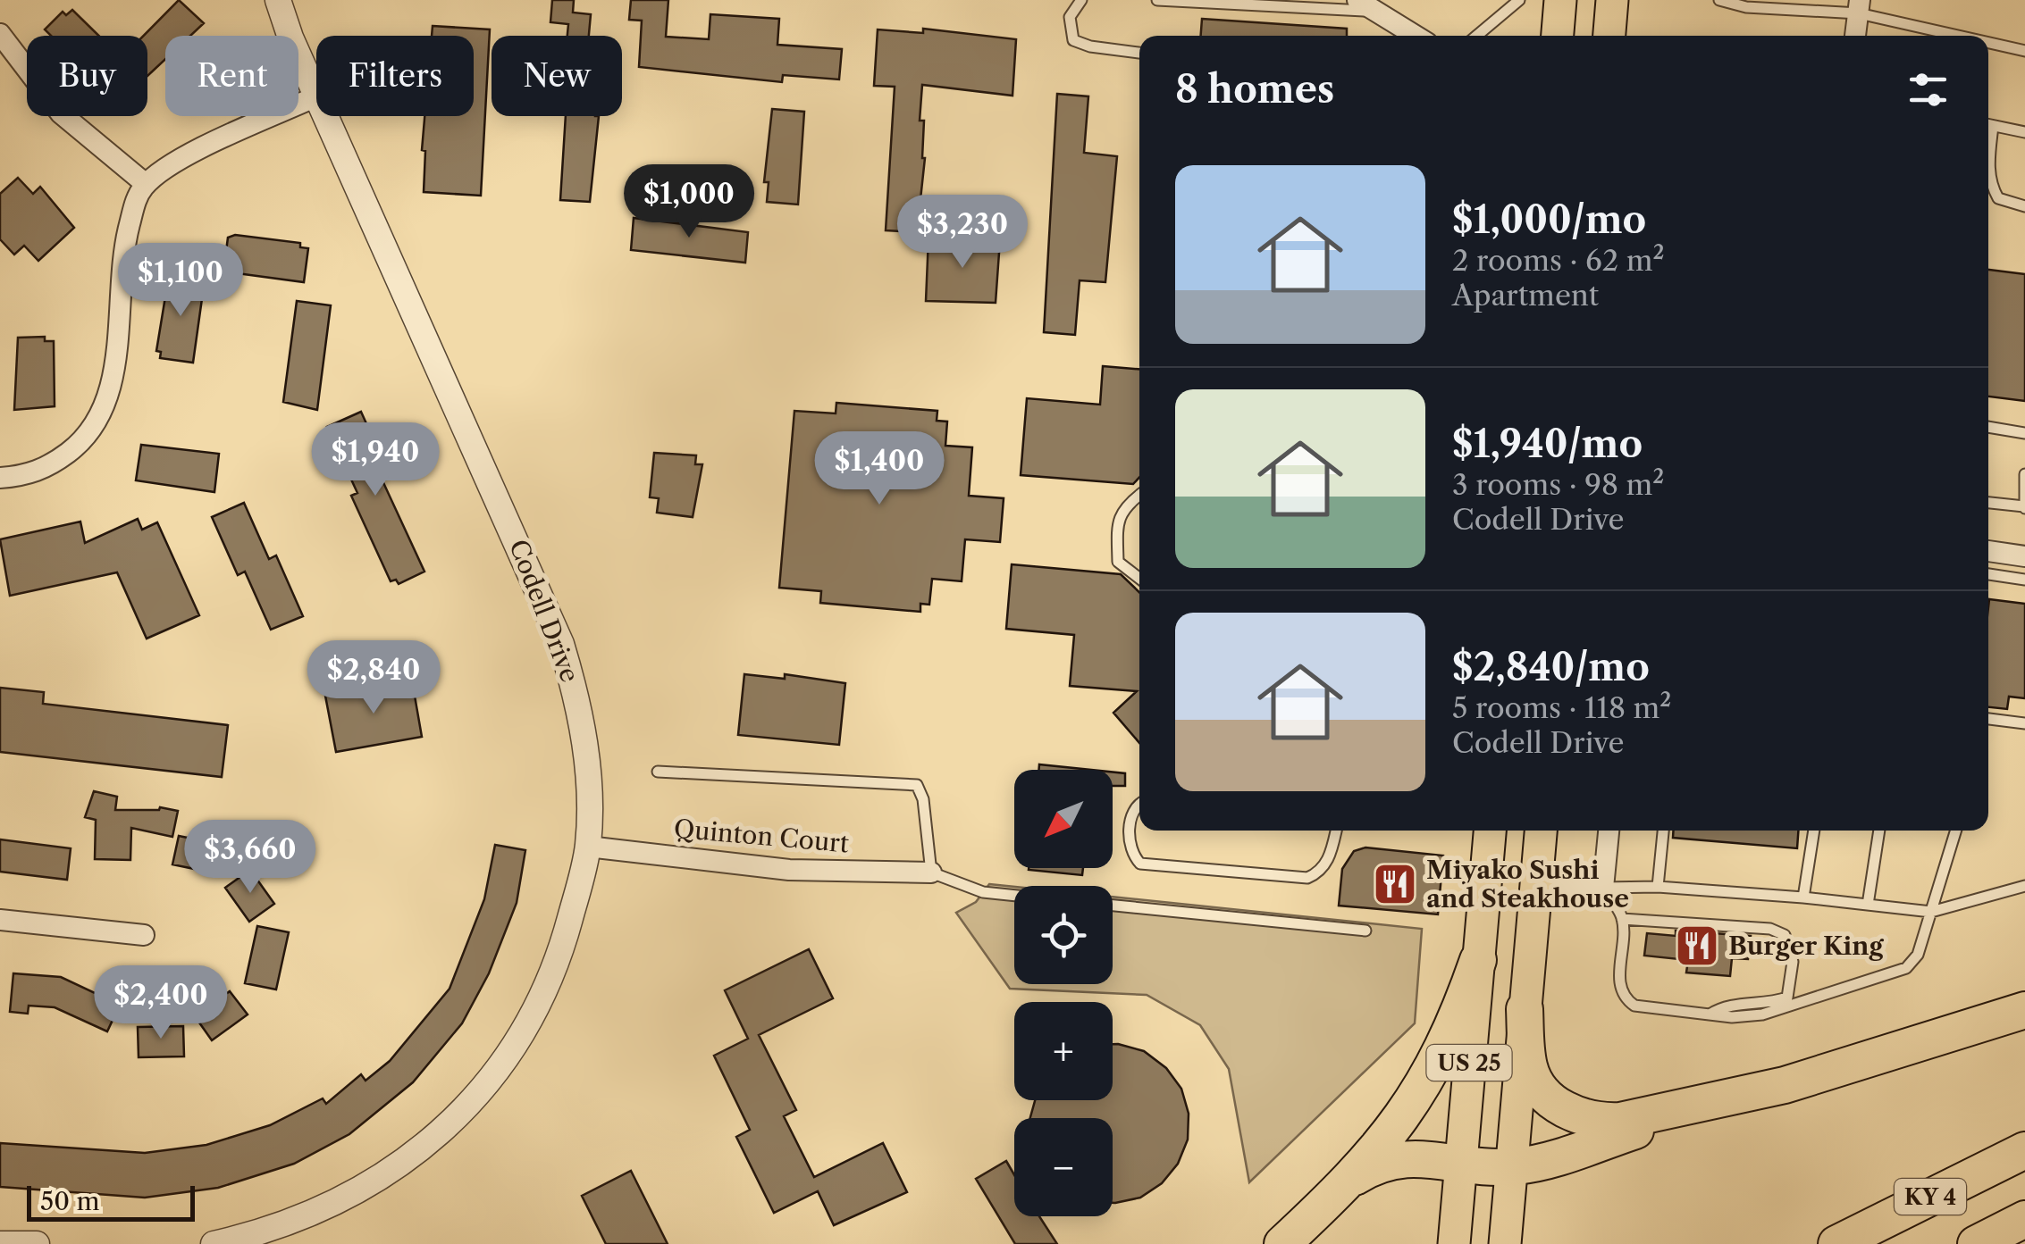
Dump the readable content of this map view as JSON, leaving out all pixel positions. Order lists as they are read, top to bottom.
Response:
{
  "streets": {
    "highway": ["US 25", "KY 4"],
    "street": ["Codell Drive", "Quinton Court"]
  },
  "crossings": [
    ["Codell Drive", "Quinton Court"]
  ],
  "places": {
    "restaurant": ["Miyako Sushi and Steakhouse", "Burger King"]
  },
  "scale_bar": "50 m",
  "north": "bottom left",
  "page": {
    "chip": [
      "Buy",
      "Rent",
      "Filters",
      "New"
    ],
    "heading": "8 homes",
    "list": [
      {
        "name": "$1,000/mo",
        "note": "2 rooms · 62 m² · Apartment"
      },
      {
        "name": "$1,940/mo",
        "note": "3 rooms · 98 m² · Codell Drive"
      },
      {
        "name": "$2,840/mo",
        "note": "5 rooms · 118 m² · Codell Drive"
      }
    ],
    "price": [
      "$1,000",
      "$3,230",
      "$1,100",
      "$1,940",
      "$1,400",
      "$2,840",
      "$3,660",
      "$2,400"
    ],
    "map_buttons": ["+", "−"],
    "scale": "50 m"
  }
}
